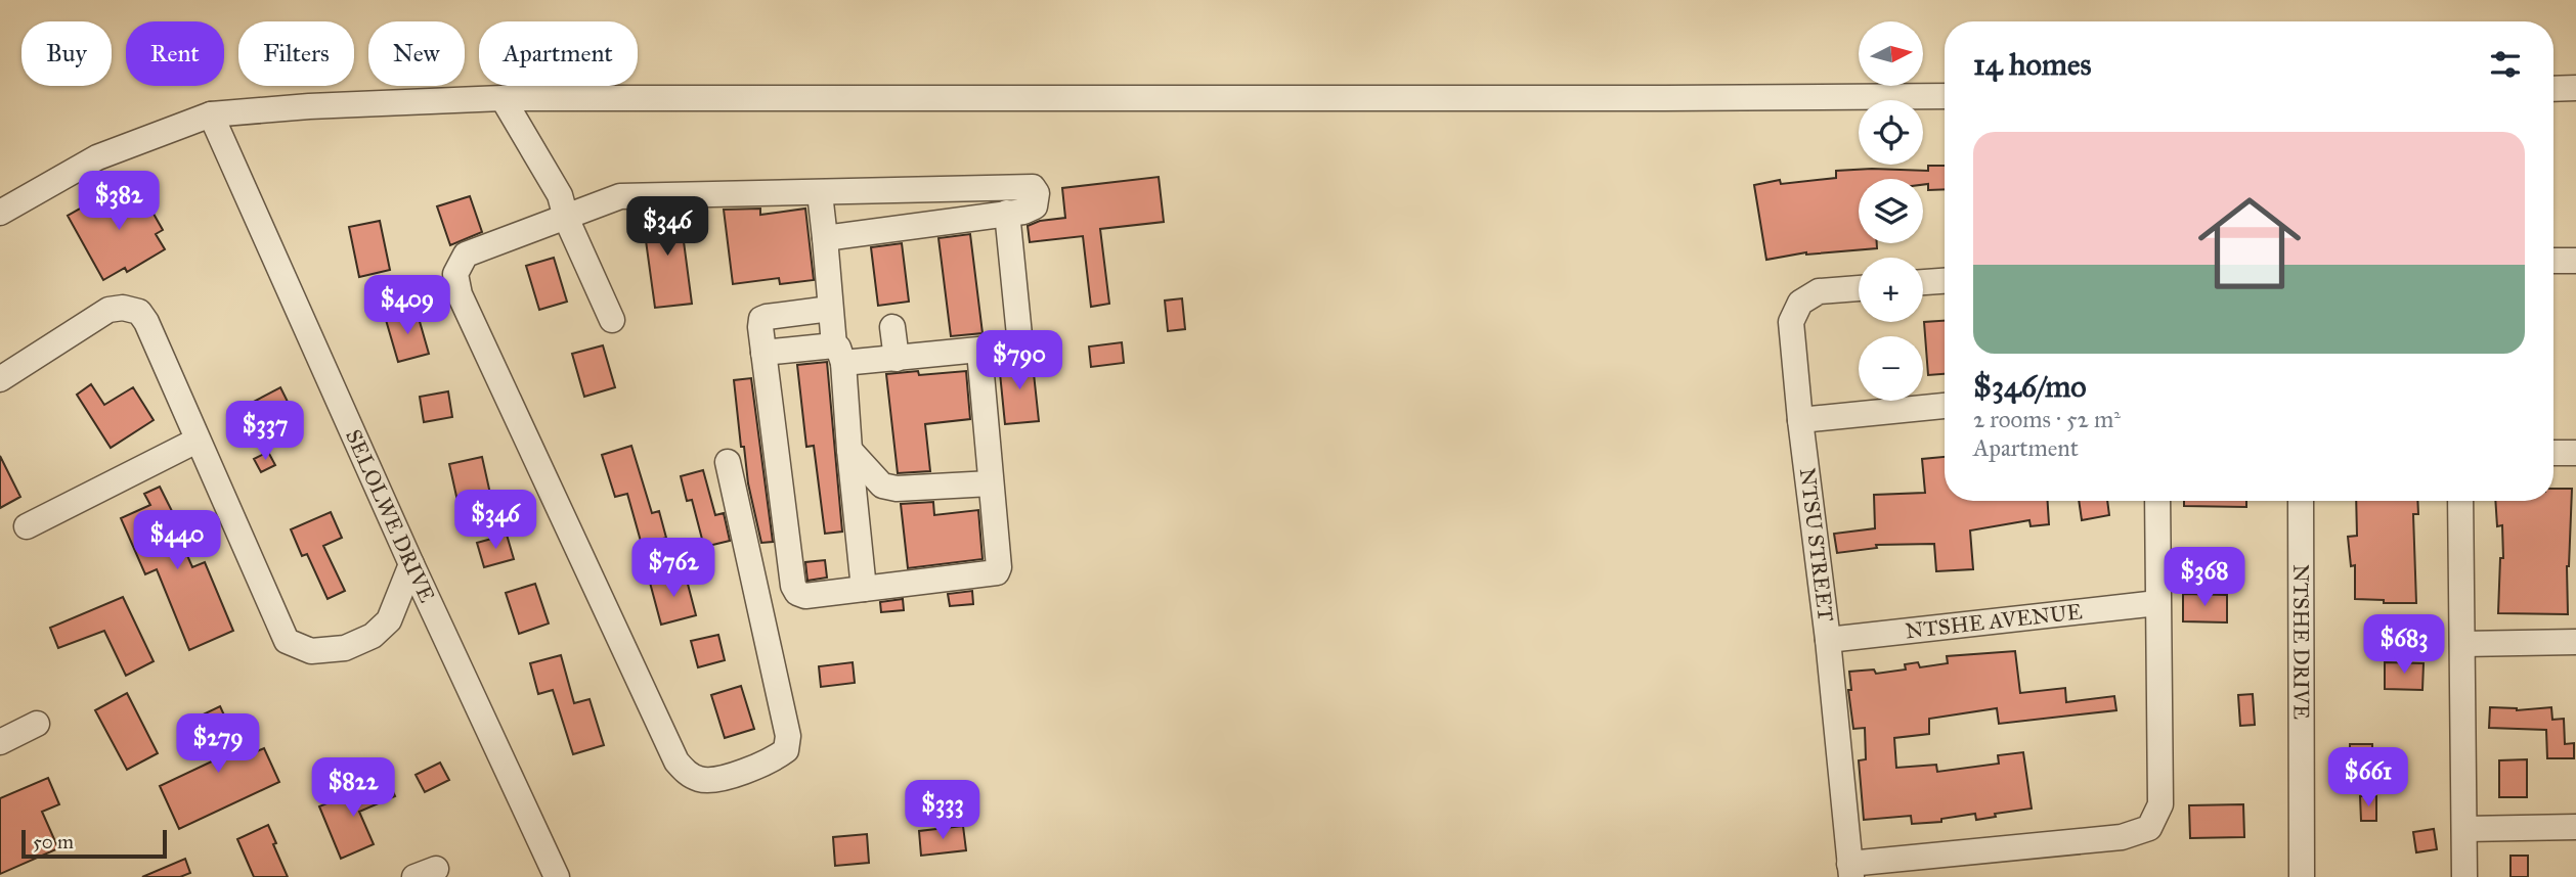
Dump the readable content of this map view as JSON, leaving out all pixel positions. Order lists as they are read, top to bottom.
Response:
{
  "streets": {
    "street": [
      "SELOLWE DRIVE",
      "NTSU STREET",
      "NTSHE AVENUE",
      "NTSHE DRIVE"
    ]
  },
  "crossings": [
    ["NTSU STREET", "NTSHE AVENUE"]
  ],
  "scale_bar": "50 m",
  "north": "right",
  "page": {
    "map_buttons": ["+", "−"],
    "chip": [
      "Buy",
      "Rent",
      "Filters",
      "New",
      "Apartment"
    ],
    "heading": "14 homes",
    "list": [
      {
        "name": "$346/mo",
        "note": "2 rooms · 52 m² · Apartment"
      }
    ],
    "price": [
      "$382",
      "$346",
      "$409",
      "$790",
      "$337",
      "$346",
      "$440",
      "$762",
      "$368",
      "$683",
      "$279",
      "$661",
      "$822",
      "$333"
    ],
    "scale": "50 m"
  }
}
